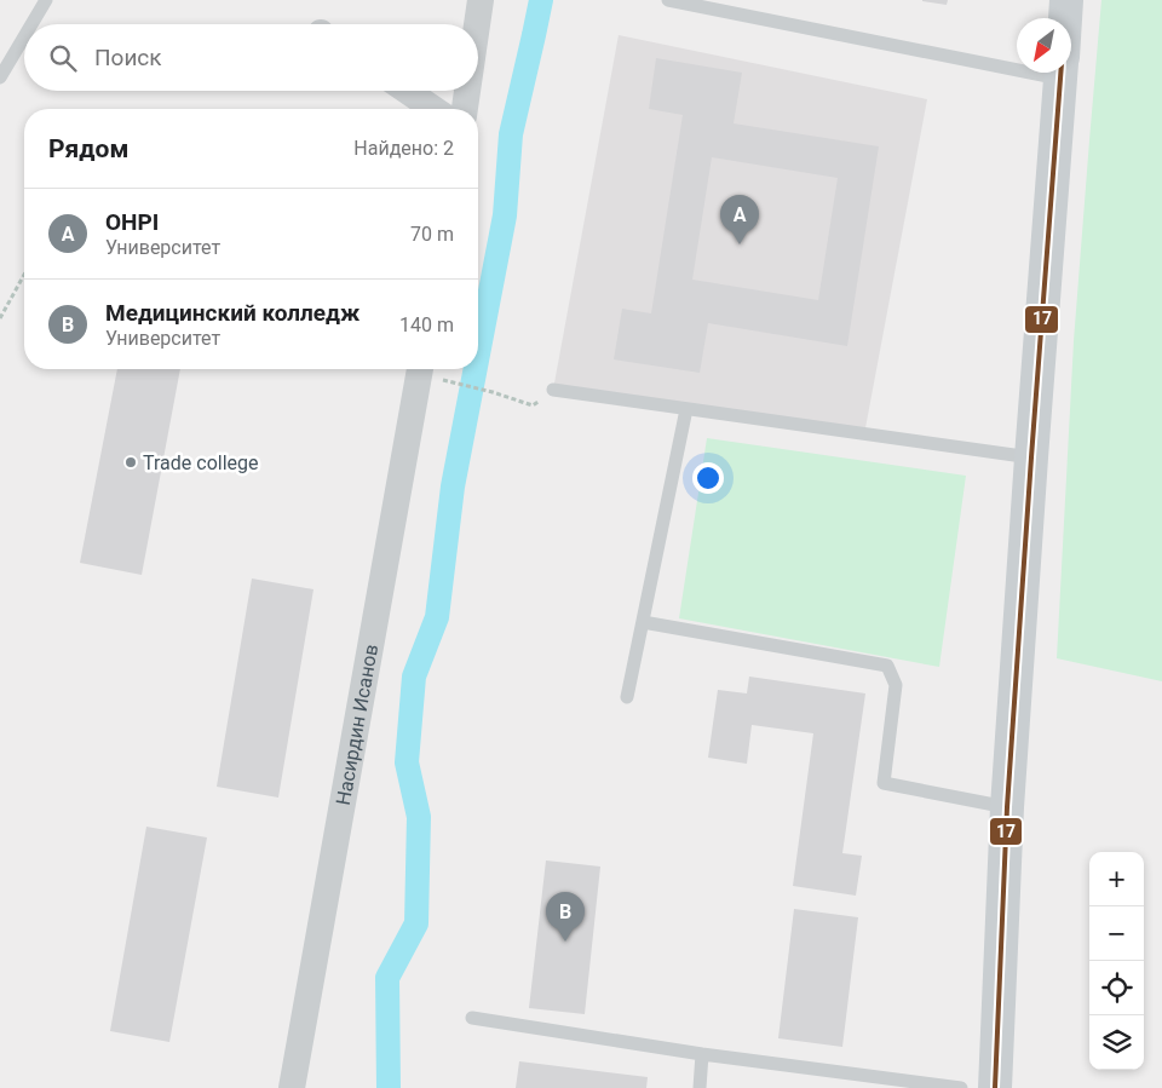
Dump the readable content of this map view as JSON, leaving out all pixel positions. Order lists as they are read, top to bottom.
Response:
{
  "streets": {
    "street": ["Насирдин Исанов"]
  },
  "places": ["Trade college"],
  "lines": ["transit line 17"],
  "north": "bottom left",
  "page": {
    "search": "Поиск",
    "heading": ["Рядом", "Найдено: 2"],
    "list": [
      {
        "mark": "A",
        "name": "OHPI",
        "note": "Университет",
        "value": "70 m"
      },
      {
        "mark": "B",
        "name": "Медицинский колледж",
        "note": "Университет",
        "value": "140 m"
      }
    ],
    "pins": ["A", "B"],
    "map_buttons": ["+", "−"]
  }
}
